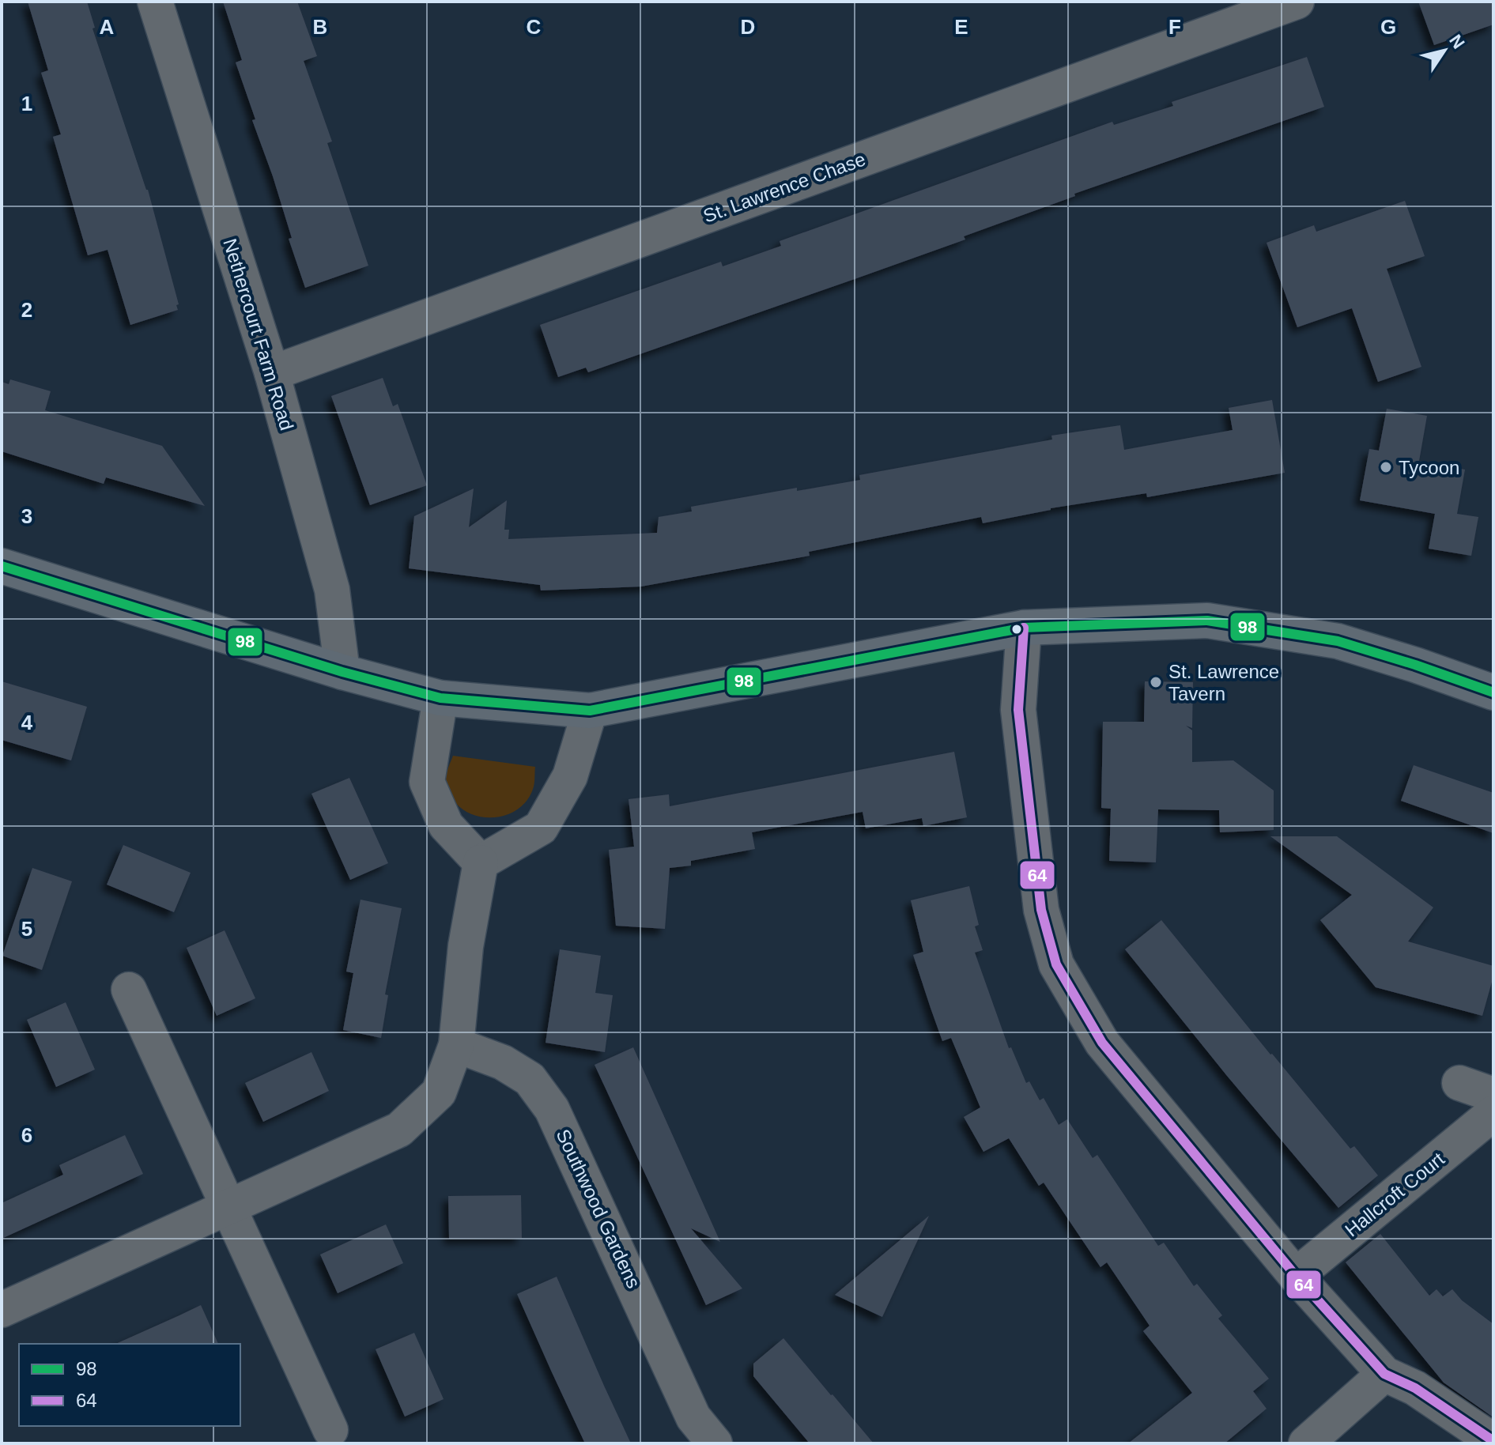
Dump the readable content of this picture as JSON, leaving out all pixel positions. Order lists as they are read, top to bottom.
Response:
{
  "streets": {
    "street": [
      "St. Lawrence Chase",
      "Nethercourt Farm Road",
      "Hallcroft Court",
      "Southwood Gardens"
    ]
  },
  "crossings": [
    ["St. Lawrence Chase", "Nethercourt Farm Road"]
  ],
  "places": ["Tycoon", "St. Lawrence Tavern"],
  "lines": ["transit line 98", "transit line 64"],
  "legend": ["98", "64"],
  "north": "top right",
  "grid": {
    "columns": [
      "A",
      "B",
      "C",
      "D",
      "E",
      "F",
      "G"
    ],
    "rows": [
      "1",
      "2",
      "3",
      "4",
      "5",
      "6"
    ]
  }
}
